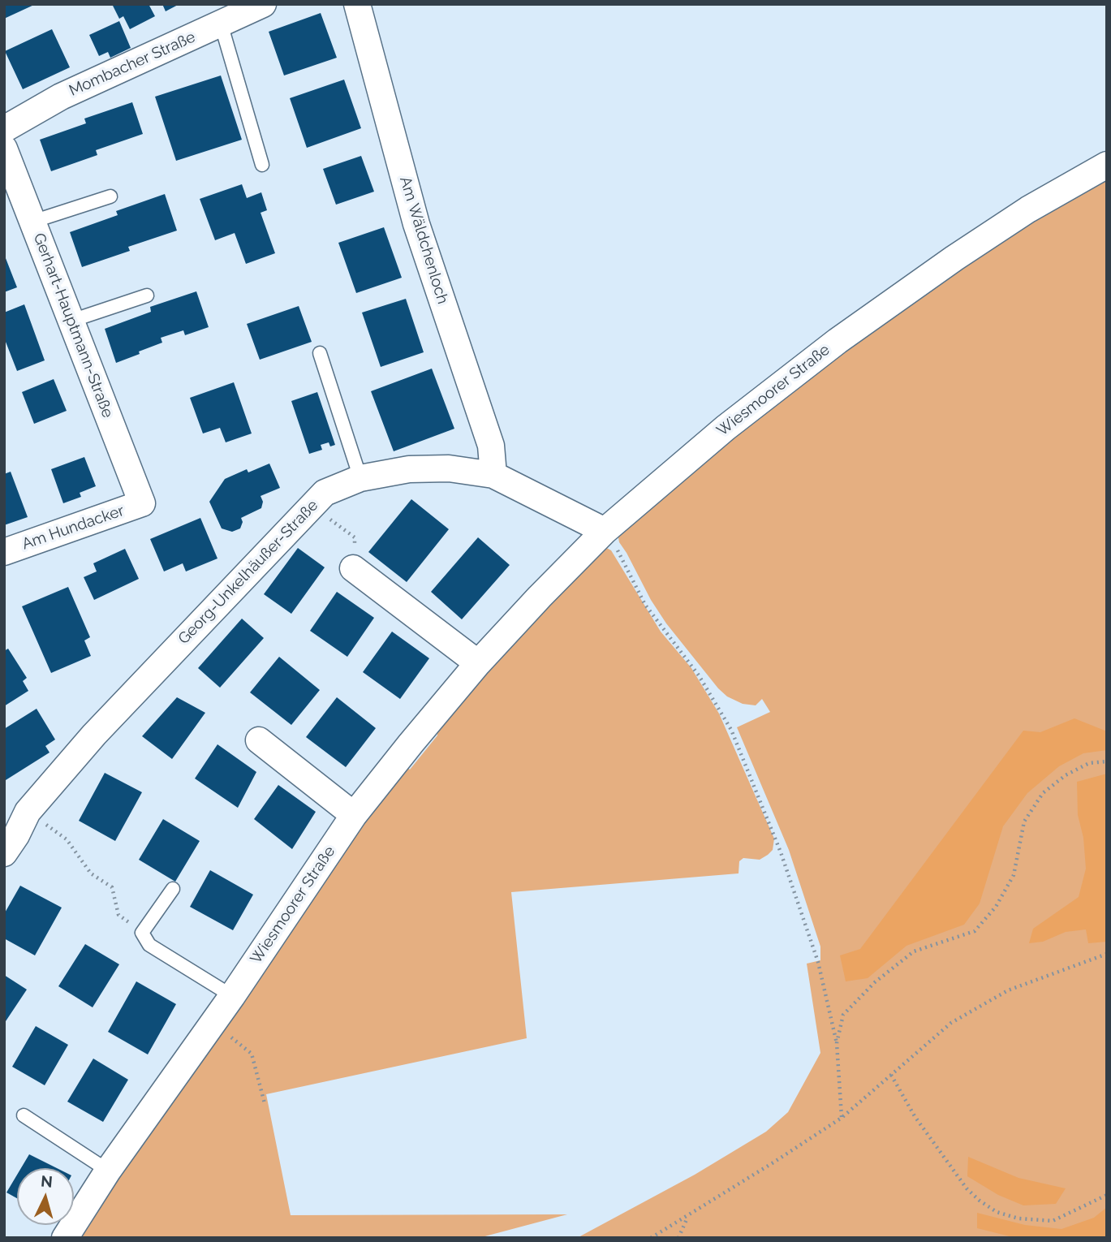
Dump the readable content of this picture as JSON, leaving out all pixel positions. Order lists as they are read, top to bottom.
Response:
{
  "streets": {
    "street": [
      "Mombacher Straße",
      "Am Wäldchenloch",
      "Gerhart-Hauptmann-Straße",
      "Wiesmoorer Straße",
      "Am Hundacker",
      "Georg-Unkelhäußer-Straße"
    ]
  },
  "crossings": [
    ["Am Wäldchenloch", "Georg-Unkelhäußer-Straße"],
    ["Gerhart-Hauptmann-Straße", "Am Hundacker"],
    ["Wiesmoorer Straße", "Georg-Unkelhäußer-Straße"]
  ],
  "north": "top"
}
